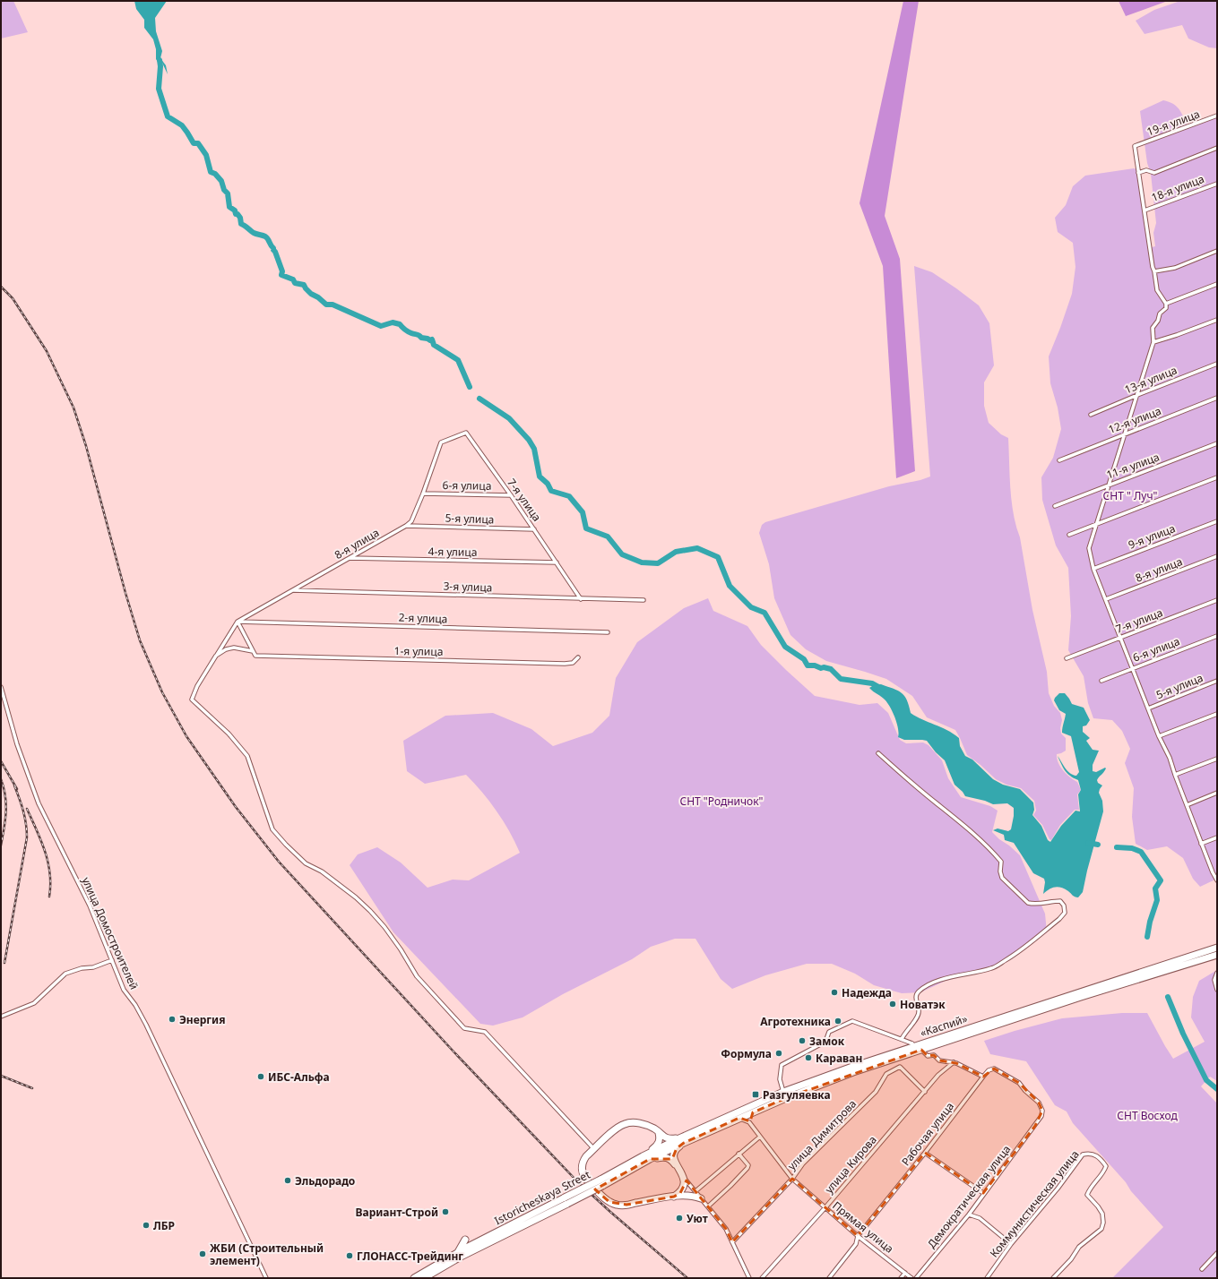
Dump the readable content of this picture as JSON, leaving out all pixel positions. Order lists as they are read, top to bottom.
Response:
{
  "streets": {
    "highway": ["«Каспий»", "Istoricheskaya Street"],
    "street": [
      "19-я улица",
      "18-я улица",
      "13-я улица",
      "12-я улица",
      "11-я улица",
      "6-я улица",
      "7-я улица",
      "5-я улица",
      "9-я улица",
      "8-я улица",
      "4-я улица",
      "3-я улица",
      "2-я улица",
      "1-я улица",
      "улица Домостроителей",
      "Рабочая улица",
      "улица Димитрова",
      "улица Кирова",
      "Демократическая улица",
      "Коммунистическая улица",
      "Прямая улица"
    ]
  },
  "crossings": [
    ["6-я улица", "7-я улица"],
    ["6-я улица", "8-я улица"],
    ["7-я улица", "5-я улица"],
    ["7-я улица", "8-я улица"],
    ["7-я улица", "4-я улица"],
    ["7-я улица", "3-я улица"],
    ["5-я улица", "8-я улица"],
    ["8-я улица", "4-я улица"],
    ["8-я улица", "3-я улица"],
    ["8-я улица", "2-я улица"],
    ["«Каспий»", "Istoricheskaya Street"],
    ["Рабочая улица", "Демократическая улица"],
    ["Рабочая улица", "Прямая улица"],
    ["улица Димитрова", "улица Кирова"],
    ["улица Димитрова", "Прямая улица"],
    ["улица Кирова", "Прямая улица"]
  ],
  "parks": ["СНТ \" Луч\"", "СНТ \"Родничок\"", "СНТ Восход"],
  "places": {
    "other": [
      "Надежда",
      "Новатэк",
      "Энергия",
      "Агротехника",
      "Замок",
      "Формула",
      "Караван",
      "ИБС-Альфа",
      "Эльдорадо",
      "Вариант-Строй",
      "Уют",
      "ЛБР",
      "ЖБИ (Строительный элемент)",
      "ГЛОНАСС-Трейдинг"
    ],
    "transit": ["Разгуляевка"]
  }
}
